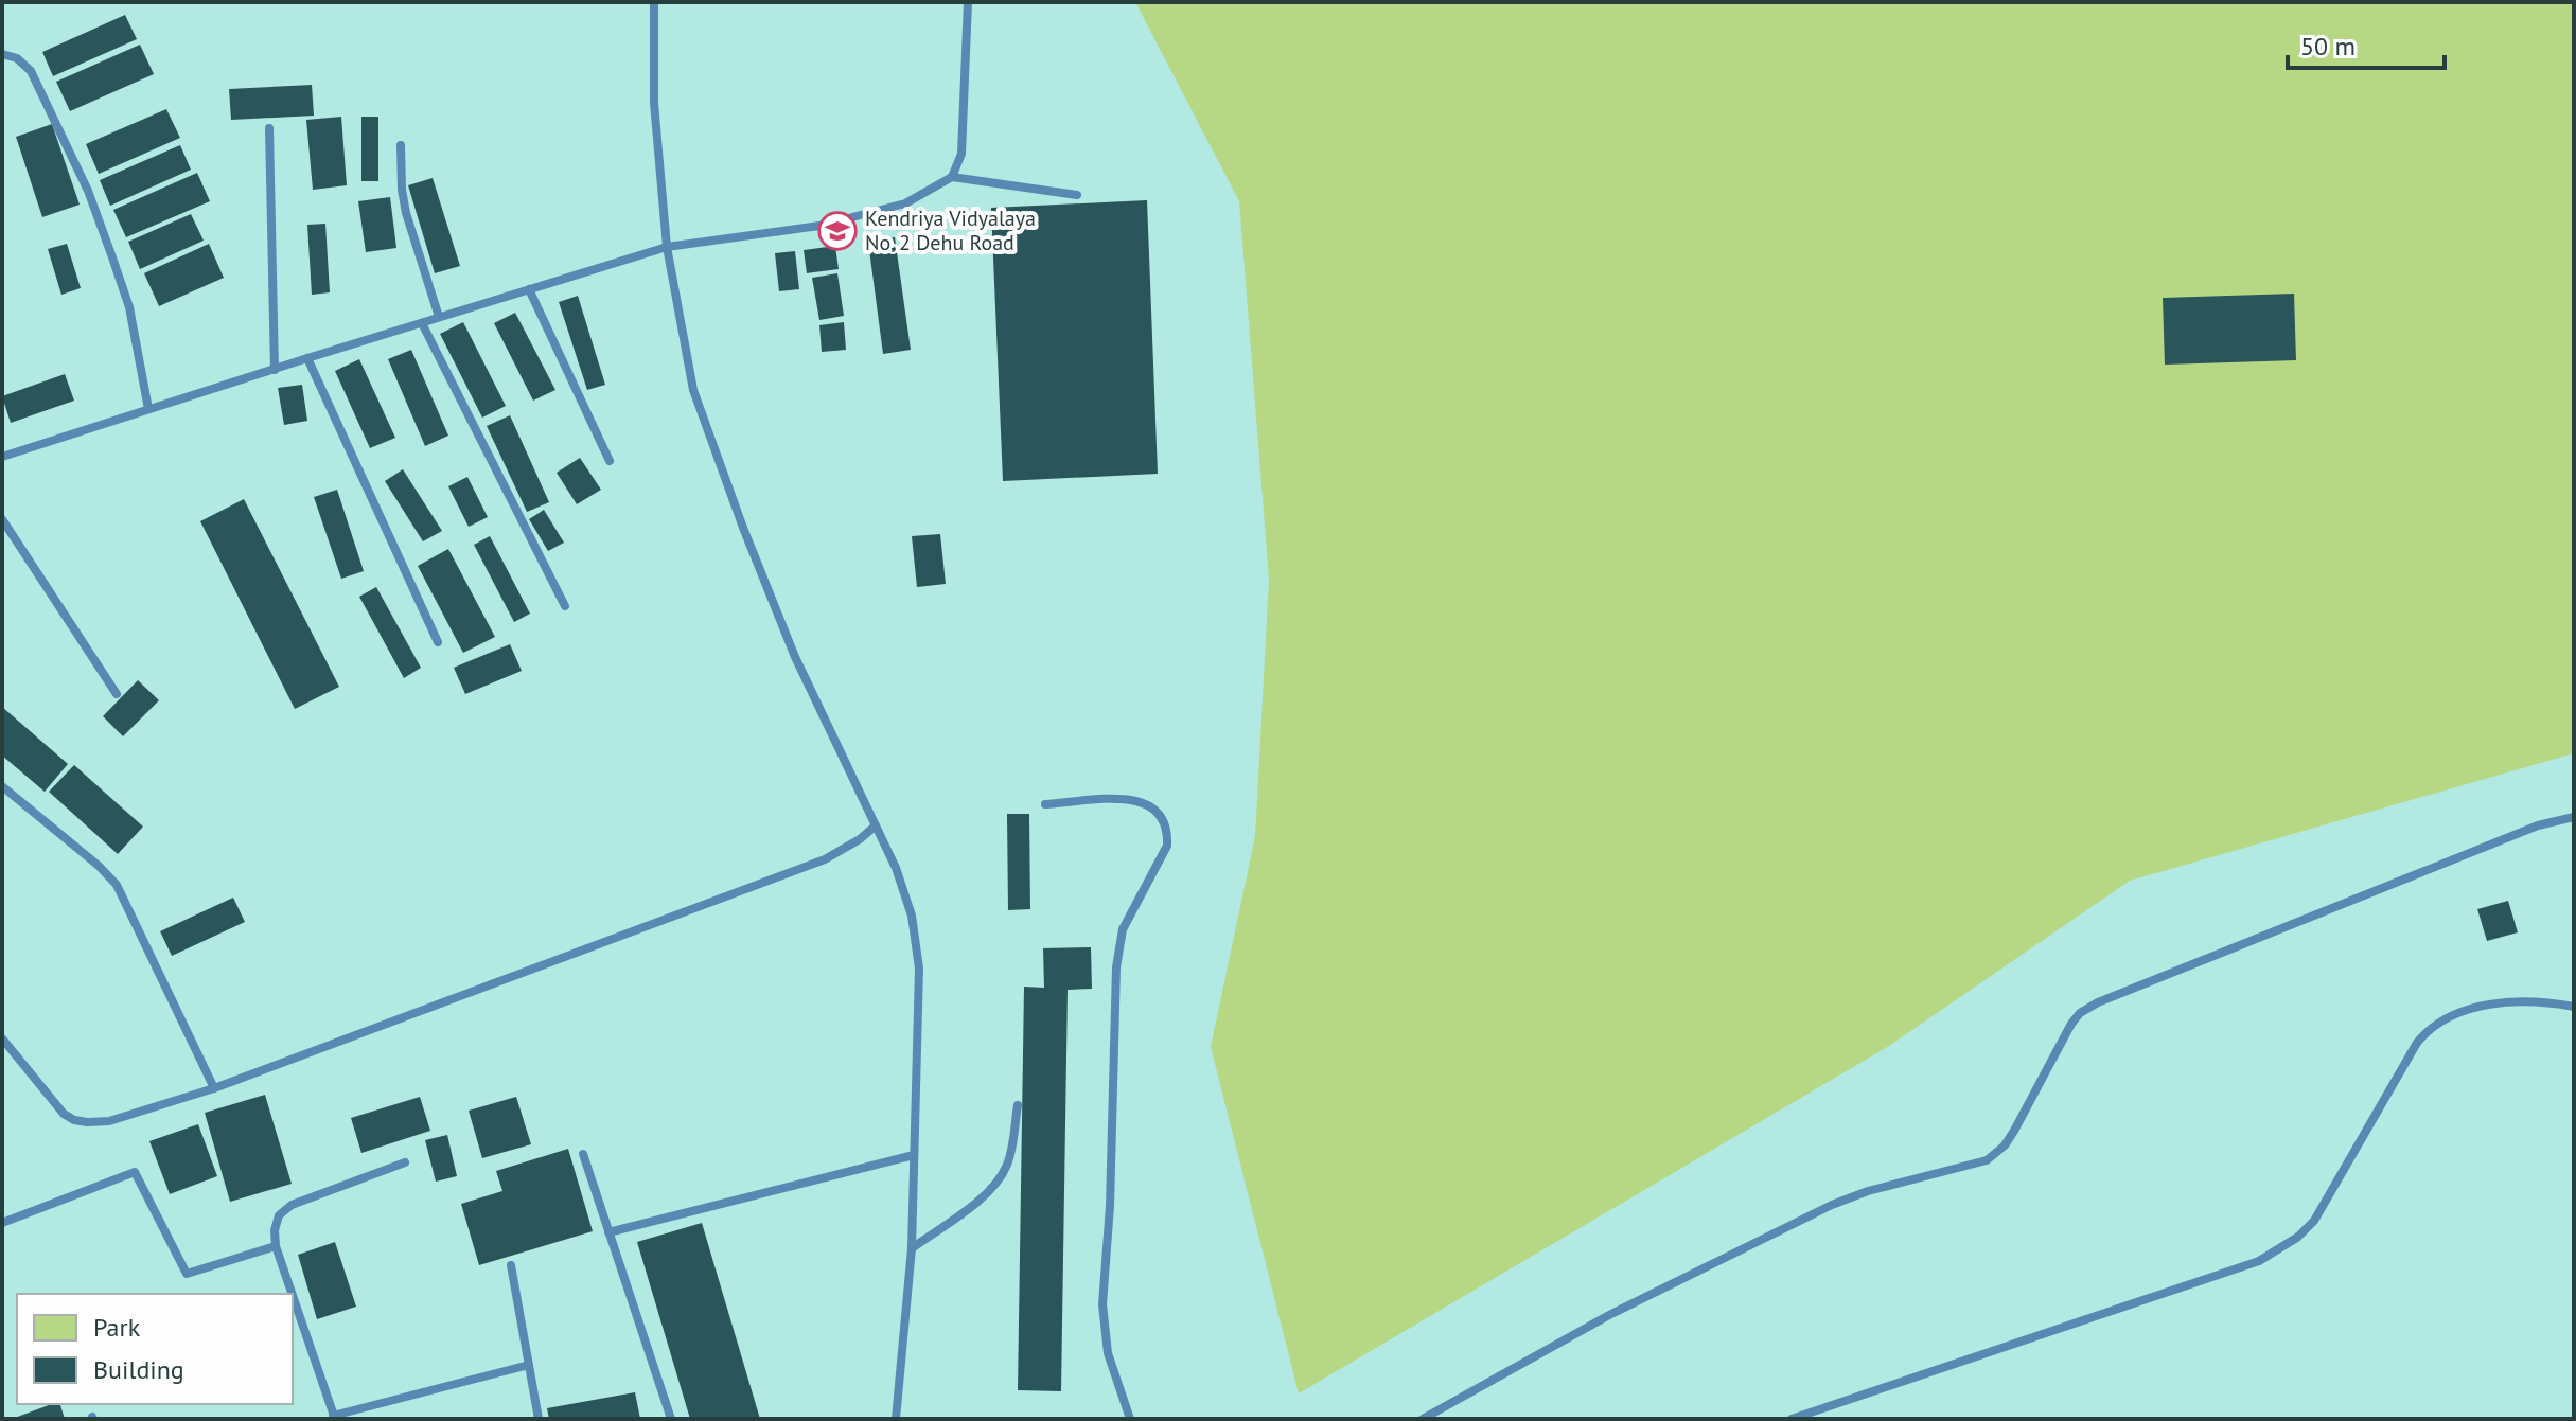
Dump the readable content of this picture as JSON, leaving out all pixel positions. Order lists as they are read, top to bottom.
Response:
{
  "places": {
    "school or university": ["Kendriya Vidyalaya No. 2 Dehu Road"]
  },
  "legend": ["Park", "Building"],
  "scale_bar": "50 m"
}
